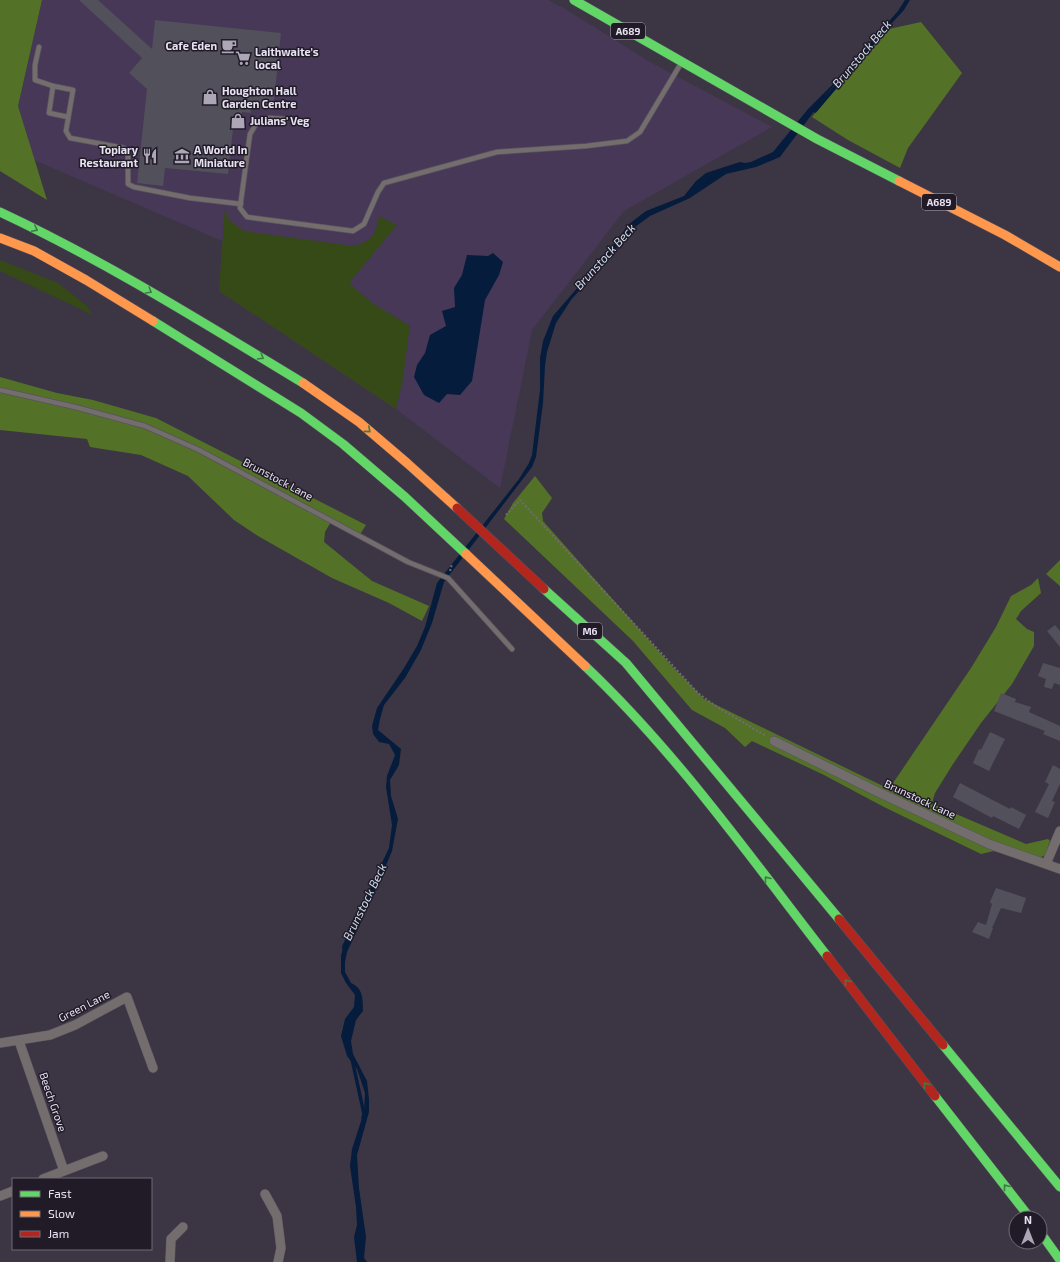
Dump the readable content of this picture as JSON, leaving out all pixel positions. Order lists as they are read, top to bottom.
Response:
{
  "streets": {
    "highway": ["A689", "M6"],
    "street": ["Brunstock Lane", "Green Lane", "Beech Grove"]
  },
  "crossings": [
    ["Green Lane", "Beech Grove"]
  ],
  "water": ["Brunstock Beck"],
  "places": {
    "cafe": ["Cafe Eden"],
    "supermarket": ["Laithwaite’s local"],
    "shop": ["Houghton Hall Garden Centre", "Julians' Veg"],
    "restaurant": ["Topiary Restaurant"],
    "museum": ["A World In Miniature"]
  },
  "legend": ["Fast", "Slow", "Jam"],
  "north": "top"
}
